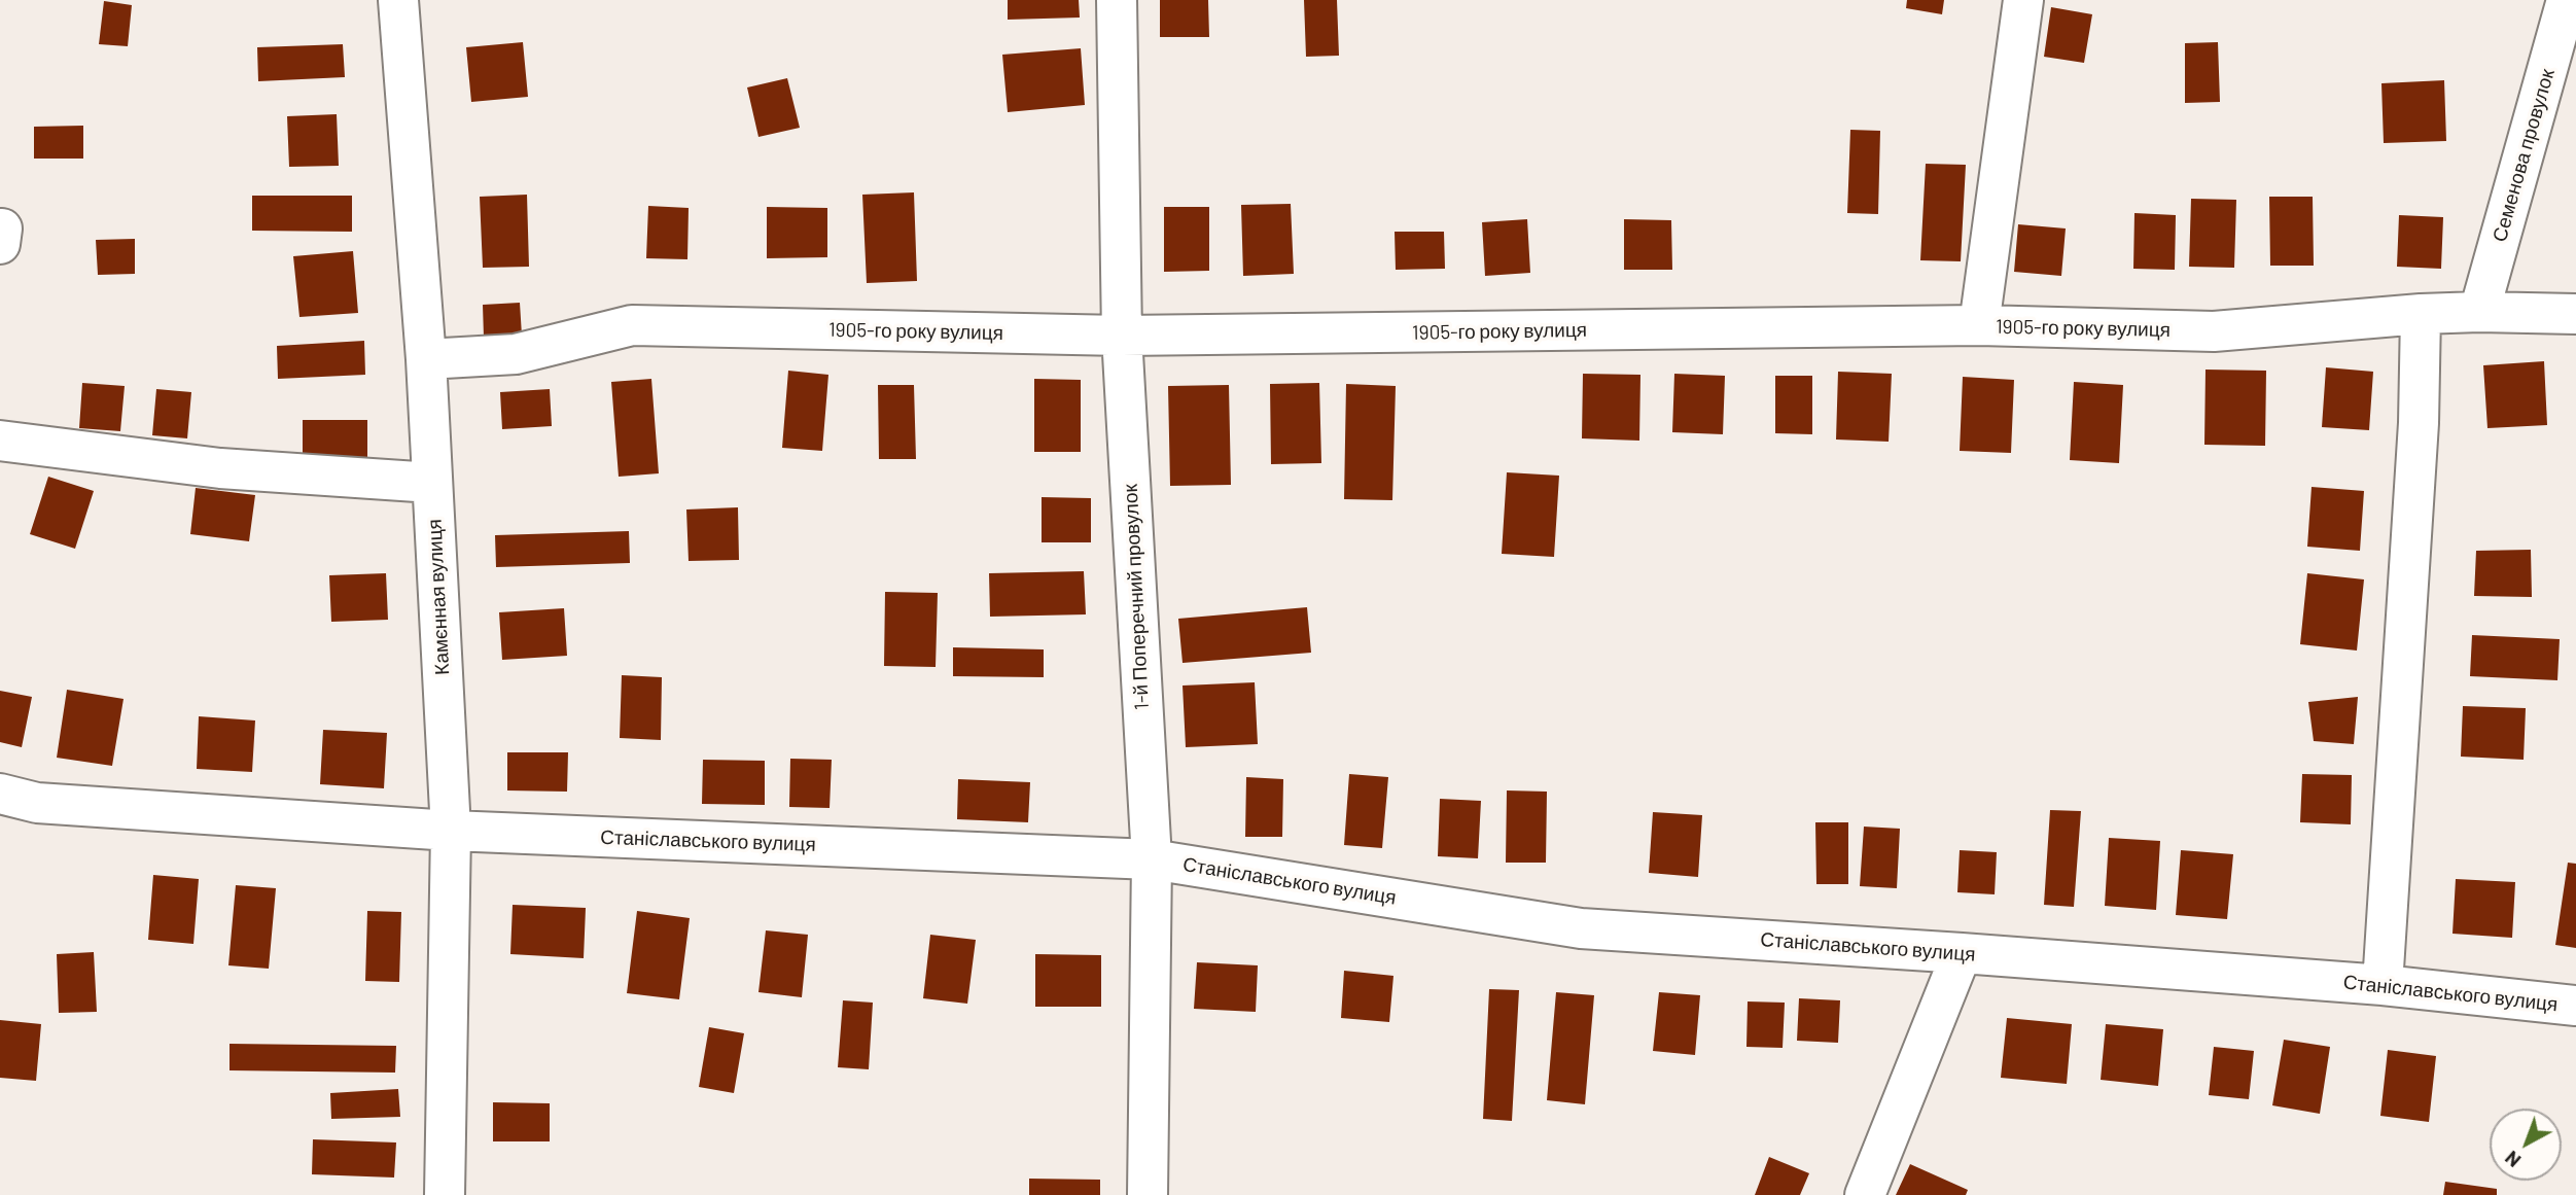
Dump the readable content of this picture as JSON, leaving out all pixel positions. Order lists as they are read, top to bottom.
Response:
{
  "streets": {
    "street": [
      "Семенова провулок",
      "1905-го року вулиця",
      "Камєнная вулиця",
      "1-й Поперечний провулок",
      "Станіславського вулиця"
    ]
  },
  "crossings": [
    ["Семенова провулок", "1905-го року вулиця"],
    ["1905-го року вулиця", "Камєнная вулиця"],
    ["1905-го року вулиця", "1-й Поперечний провулок"],
    ["Камєнная вулиця", "Станіславського вулиця"],
    ["1-й Поперечний провулок", "Станіславського вулиця"]
  ],
  "north": "bottom left"
}
